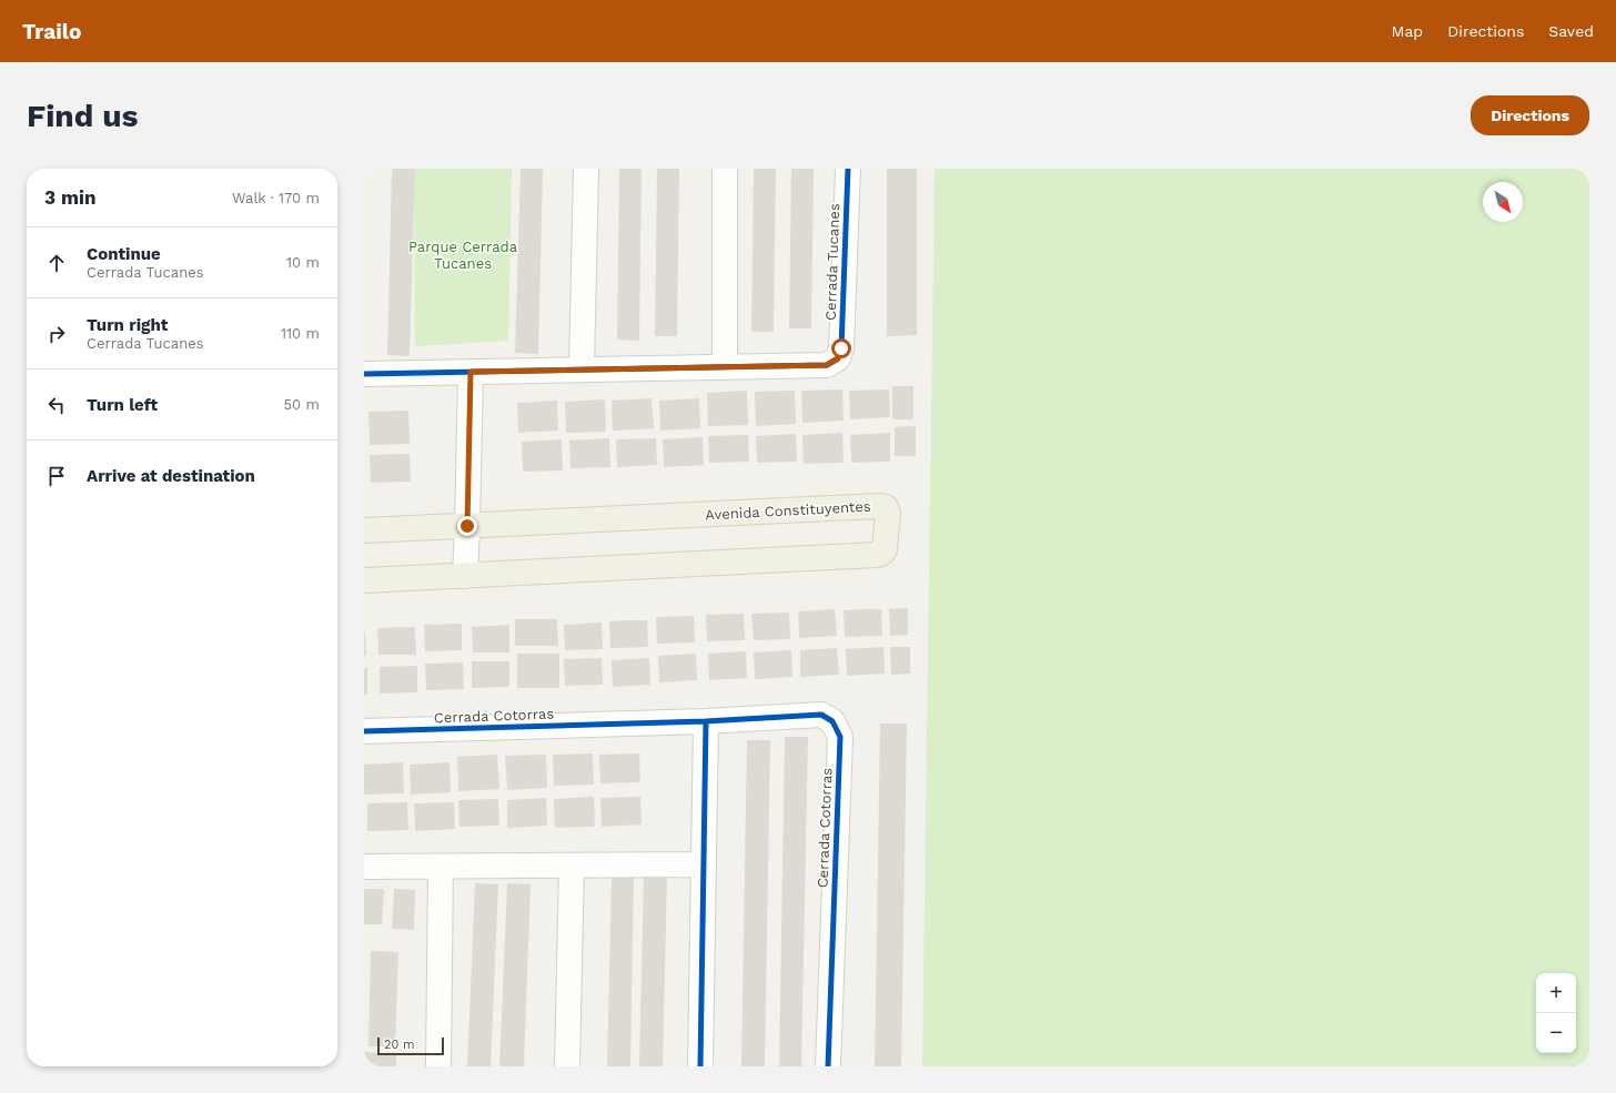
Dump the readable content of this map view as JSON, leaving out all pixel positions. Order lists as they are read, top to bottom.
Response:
{
  "streets": {
    "main road": ["Avenida Constituyentes"],
    "street": ["Cerrada Tucanes", "Cerrada Cotorras"]
  },
  "parks": ["Parque Cerrada Tucanes"],
  "scale_bar": "20 m",
  "north": "bottom right",
  "page": {
    "header": "Trailo",
    "nav": ["Map", "Directions", "Saved"],
    "buttons": "Directions",
    "title": "Find us",
    "heading": ["3 min", "Walk · 170 m"],
    "list": [
      ["Continue", "Cerrada Tucanes", "10 m"],
      ["Turn right", "Cerrada Tucanes", "110 m"],
      ["Turn left", "50 m"],
      "Arrive at destination"
    ],
    "map_buttons": ["+", "−"],
    "scale": "20 m"
  }
}
